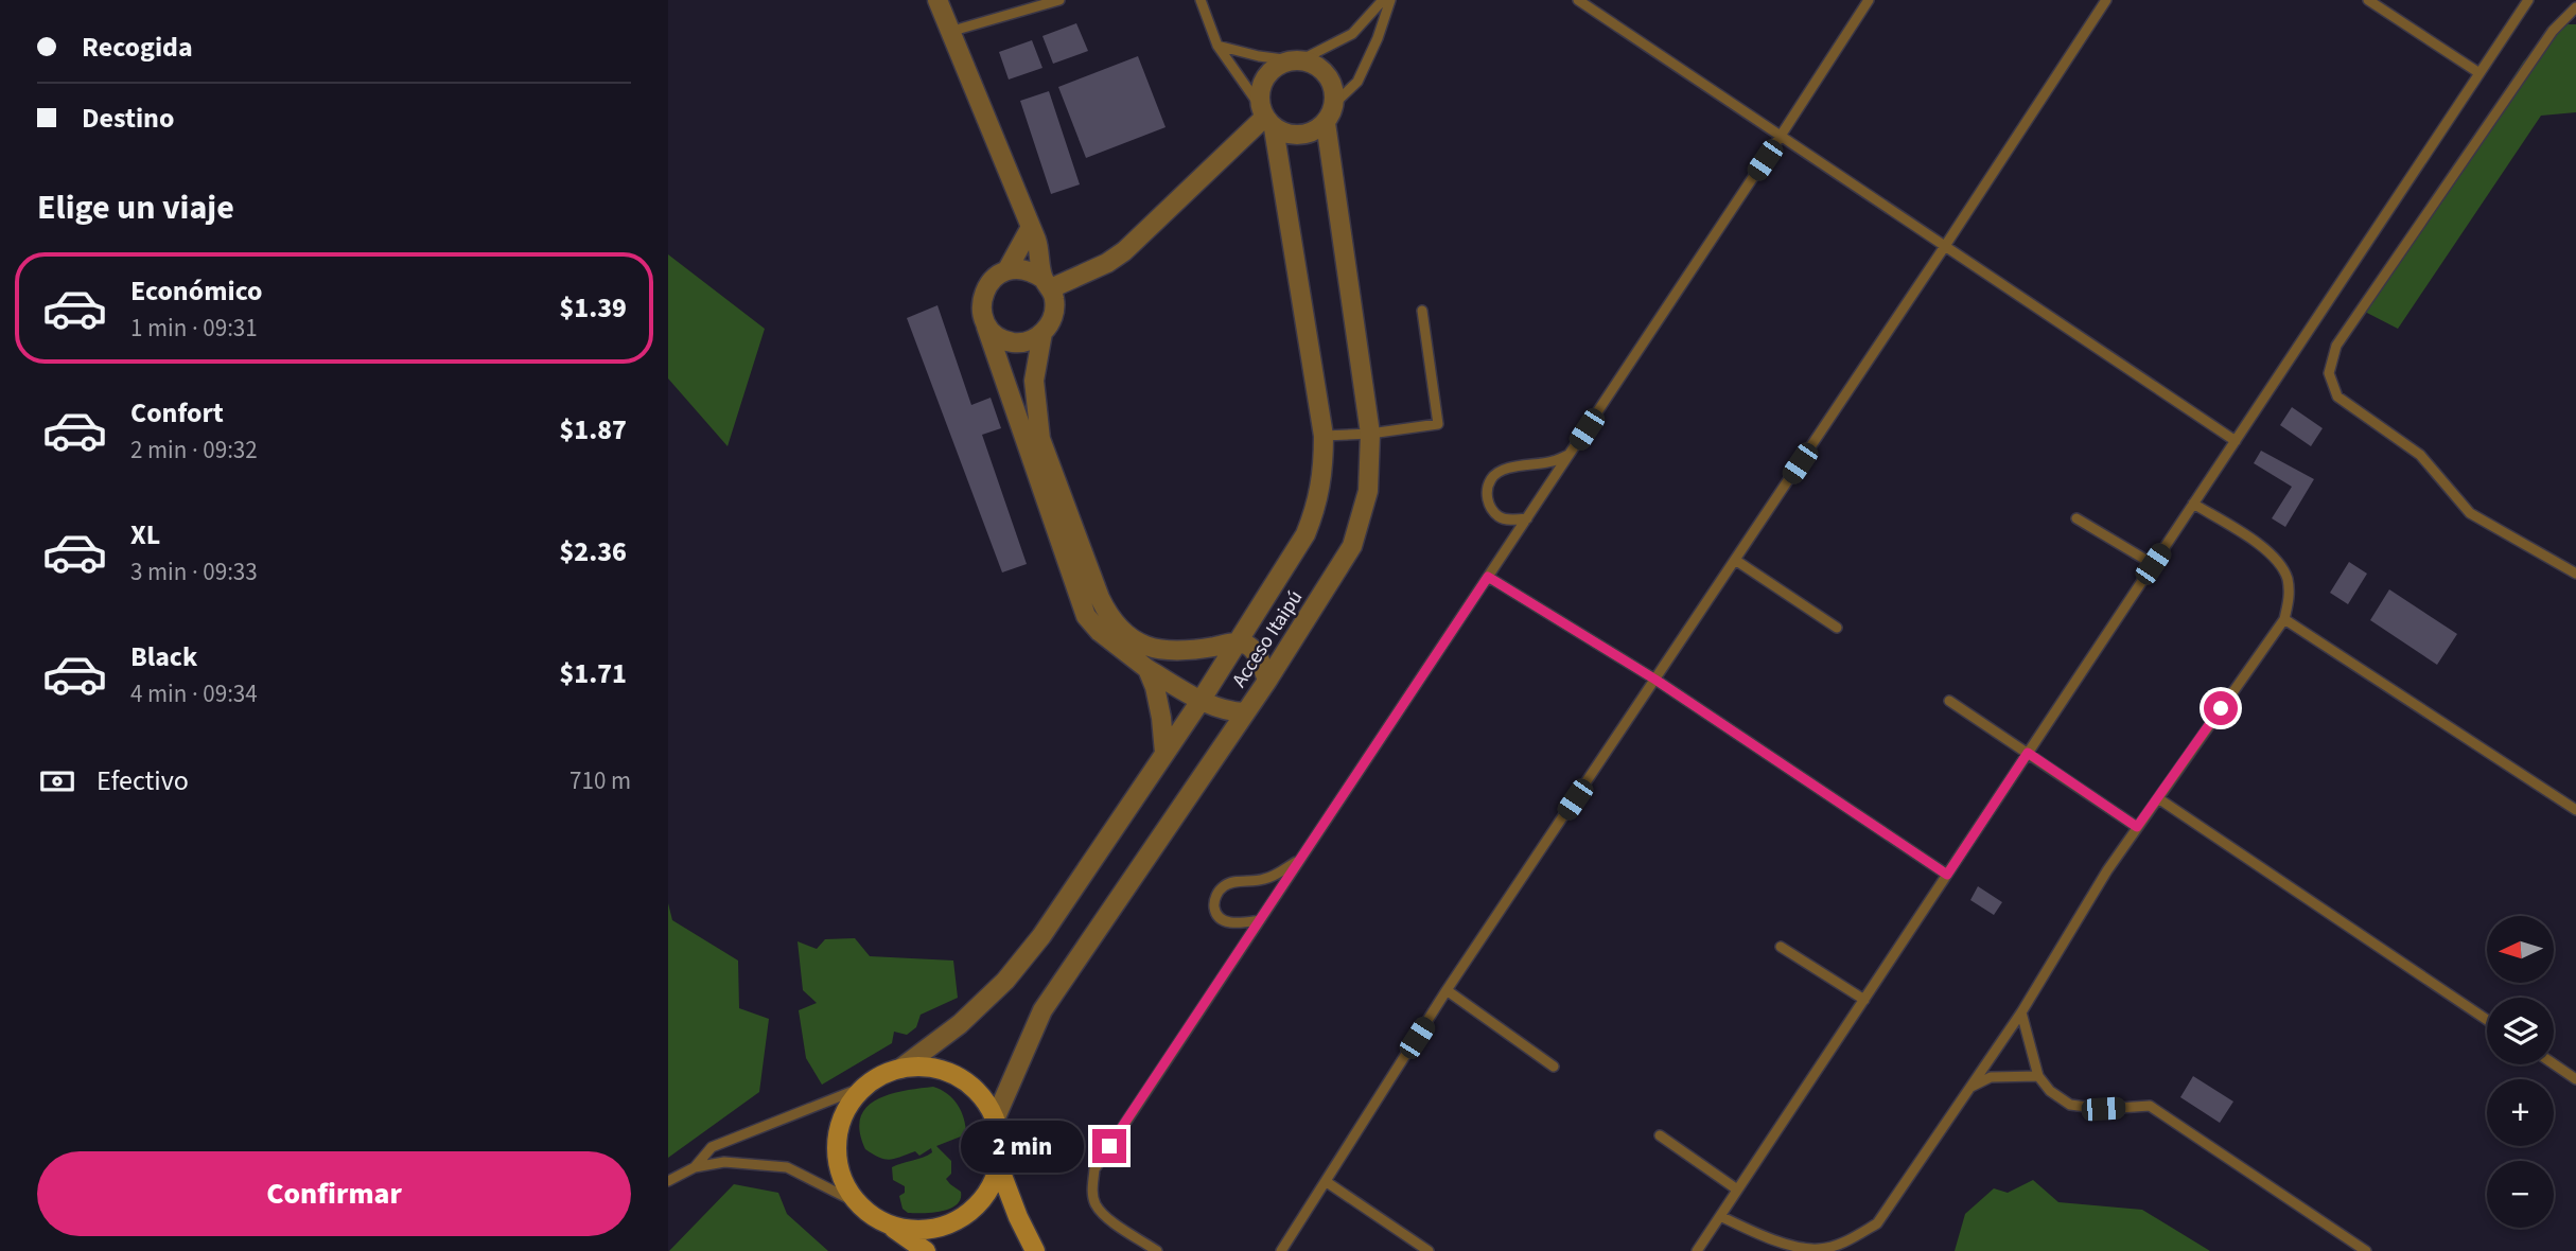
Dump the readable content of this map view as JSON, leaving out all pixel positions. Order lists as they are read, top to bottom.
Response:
{
  "streets": {
    "street": ["Acceso Itaipú"]
  },
  "north": "left",
  "page": {
    "banner": ["Recogida", "Destino"],
    "heading": "Elige un viaje",
    "list": [
      {
        "name": "Económico",
        "note": "1 min · 09:31",
        "value": "$1.39"
      },
      {
        "name": "Confort",
        "note": "2 min · 09:32",
        "value": "$1.87"
      },
      {
        "name": "XL",
        "note": "3 min · 09:33",
        "value": "$2.36"
      },
      {
        "name": "Black",
        "note": "4 min · 09:34",
        "value": "$1.71"
      }
    ],
    "pay": ["Efectivo", "710 m"],
    "map_buttons": ["+", "−"],
    "bubble": "2 min",
    "buttons": "Confirmar"
  }
}
